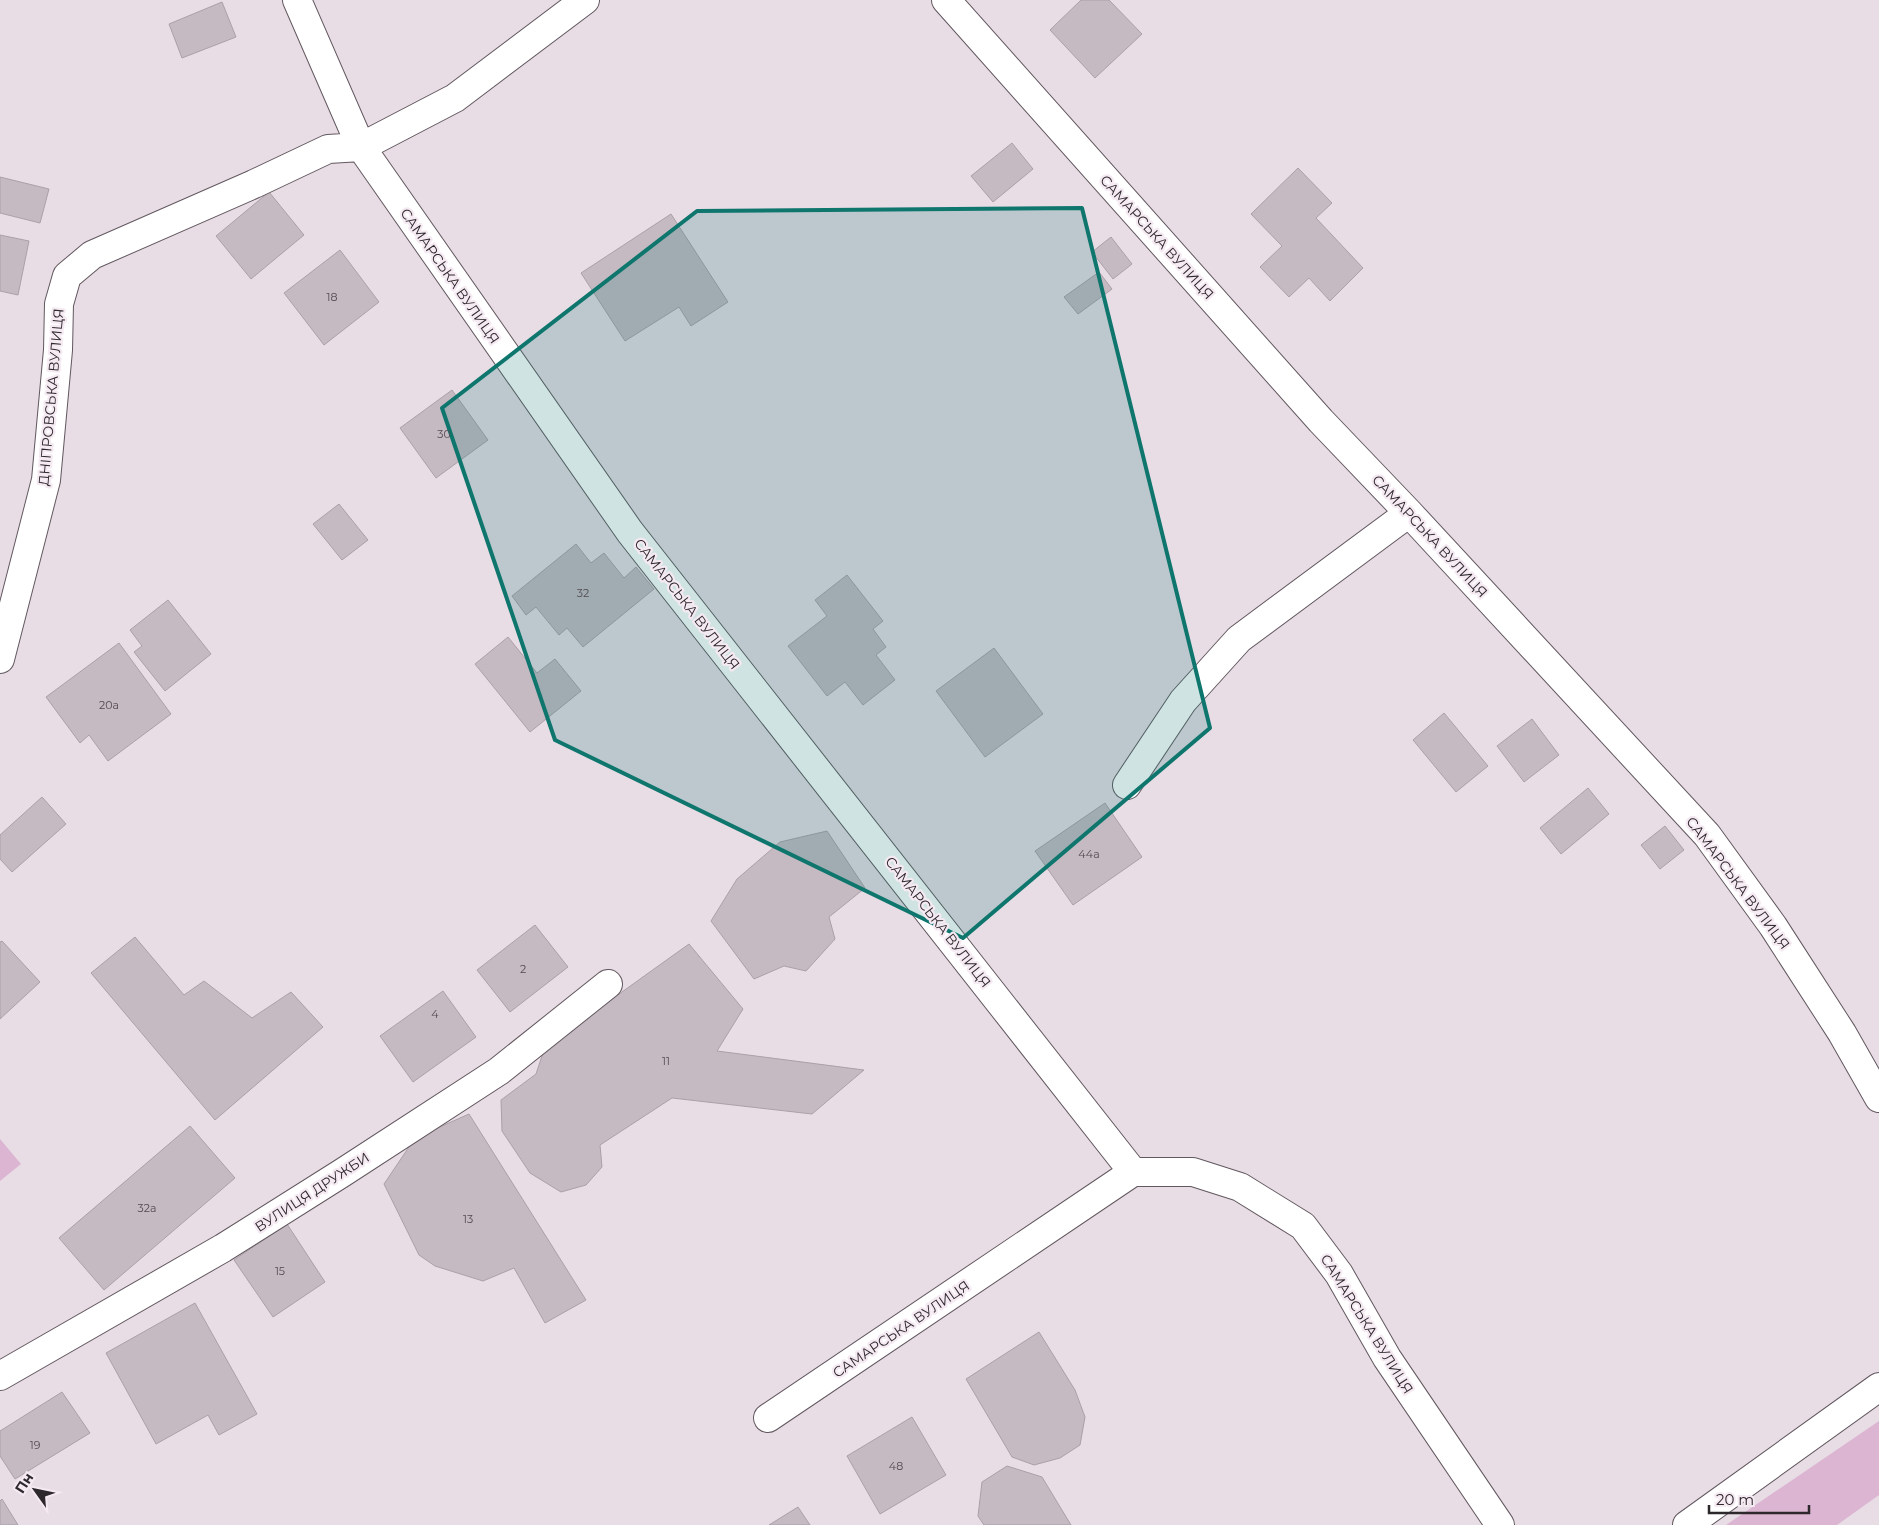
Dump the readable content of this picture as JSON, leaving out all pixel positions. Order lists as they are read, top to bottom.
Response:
{
  "streets": {
    "street": ["САМАРСЬКА ВУЛИЦЯ", "ДНІПРОВСЬКА ВУЛИЦЯ", "ВУЛИЦЯ ДРУЖБИ"]
  },
  "crossings": [
    ["САМАРСЬКА ВУЛИЦЯ", "ДНІПРОВСЬКА ВУЛИЦЯ"]
  ],
  "house_numbers": [
    "18",
    "30",
    "32",
    "20а",
    "44а",
    "2",
    "4",
    "11",
    "32а",
    "13",
    "15",
    "19",
    "48"
  ],
  "scale_bar": "20 m",
  "north": "top left"
}
